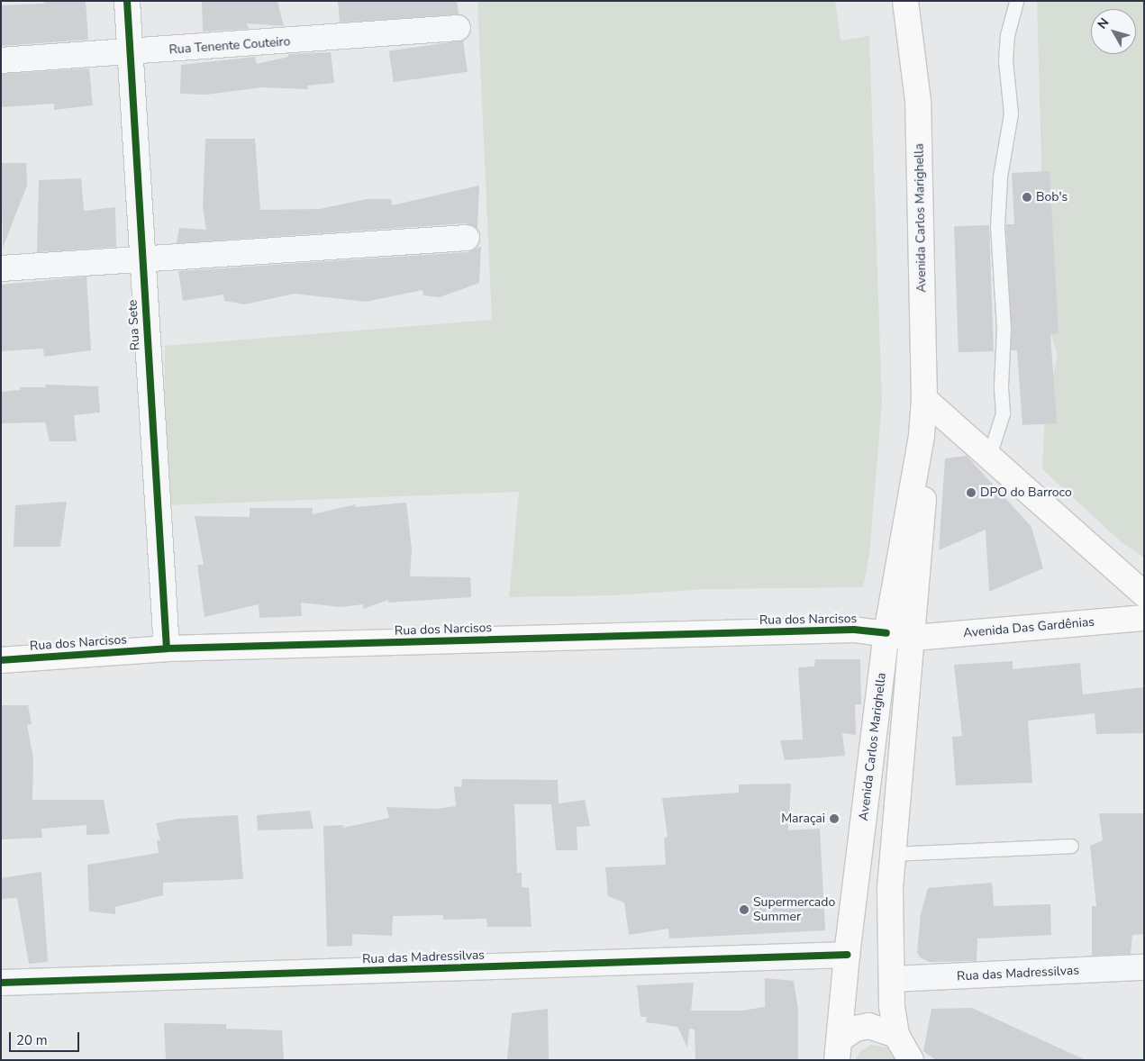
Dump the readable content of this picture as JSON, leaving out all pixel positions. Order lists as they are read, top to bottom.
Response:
{
  "streets": {
    "main road": ["Avenida Carlos Marighella", "Rua dos Narcisos", "Avenida Das Gardênias"],
    "street": ["Rua Tenente Couteiro", "Rua Sete", "Rua das Madressilvas"]
  },
  "crossings": [
    ["Rua Tenente Couteiro", "Rua Sete"],
    ["Avenida Carlos Marighella", "Rua dos Narcisos"],
    ["Avenida Carlos Marighella", "Avenida Das Gardênias"],
    ["Avenida Carlos Marighella", "Rua das Madressilvas"],
    ["Rua Sete", "Rua dos Narcisos"],
    ["Rua dos Narcisos", "Avenida Das Gardênias"]
  ],
  "places": [
    "Bob's",
    "DPO do Barroco",
    "Maraçai",
    "Supermercado Summer"
  ],
  "scale_bar": "20 m",
  "north": "top left"
}
